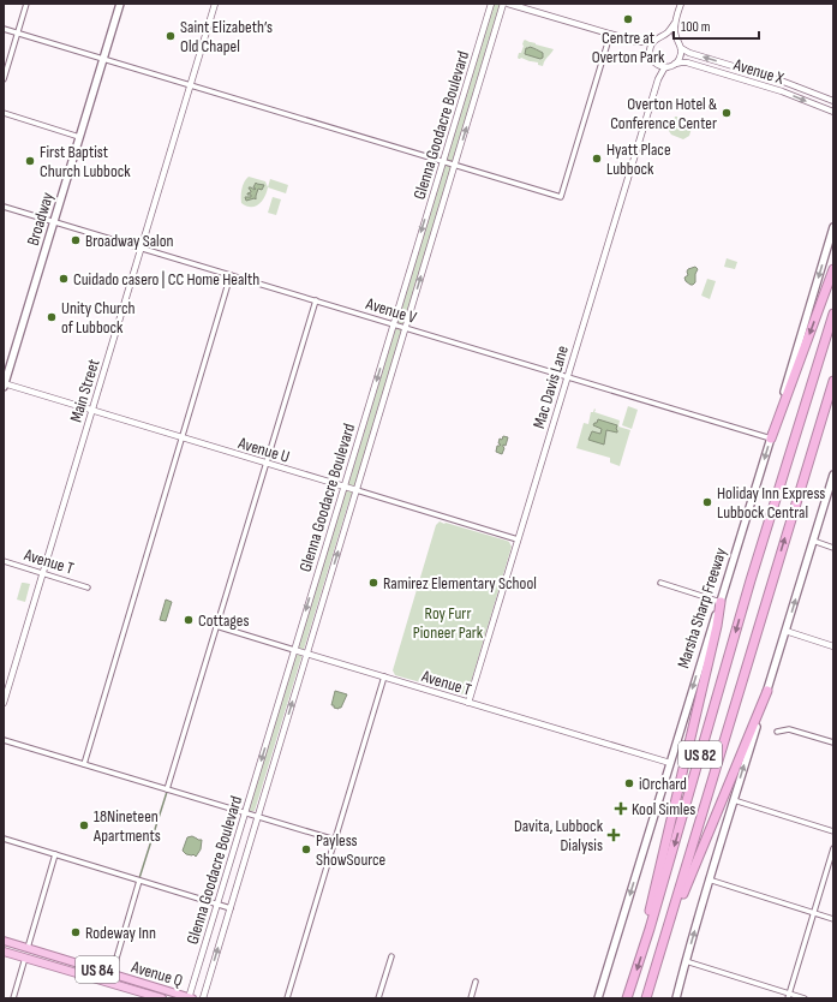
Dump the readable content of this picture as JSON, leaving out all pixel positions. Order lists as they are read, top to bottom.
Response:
{
  "streets": {
    "highway": ["US 82", "US 84", "Avenue Q"],
    "main road": ["Broadway", "Marsha Sharp Freeway"],
    "street": [
      "Avenue X",
      "Glenna Goodacre Boulevard",
      "Avenue V",
      "Mac Davis Lane",
      "Main Street",
      "Avenue U",
      "Avenue T"
    ]
  },
  "crossings": [
    ["Glenna Goodacre Boulevard", "Avenue V"],
    ["Glenna Goodacre Boulevard", "Avenue U"],
    ["Glenna Goodacre Boulevard", "Avenue T"],
    ["Glenna Goodacre Boulevard", "Avenue Q"],
    ["Broadway", "Avenue V"],
    ["Broadway", "Avenue U"],
    ["Avenue V", "Mac Davis Lane"],
    ["Avenue V", "Main Street"],
    ["Avenue V", "Marsha Sharp Freeway"],
    ["Mac Davis Lane", "Avenue U"],
    ["Mac Davis Lane", "Avenue T"],
    ["Main Street", "Avenue U"],
    ["Main Street", "Avenue T"],
    ["Avenue T", "Marsha Sharp Freeway"]
  ],
  "one_way": ["Marsha Sharp Freeway"],
  "parks": ["Roy Furr Pioneer Park"],
  "places": {
    "other": [
      "Centre at Overton Park",
      "Saint Elizabeth’s Old Chapel",
      "Overton Hotel & Conference Center",
      "Hyatt Place Lubbock",
      "First Baptist Church Lubbock",
      "Broadway Salon",
      "Cuidado casero | CC Home Health",
      "Unity Church of Lubbock",
      "Holiday Inn Express Lubbock Central",
      "Ramirez Elementary School",
      "Cottages",
      "iOrchard",
      "18Nineteen Apartments",
      "Payless ShowSource",
      "Rodeway Inn"
    ],
    "health": ["Kool Simles", "Davita, Lubbock Dialysis"]
  },
  "scale_bar": "100 m"
}
